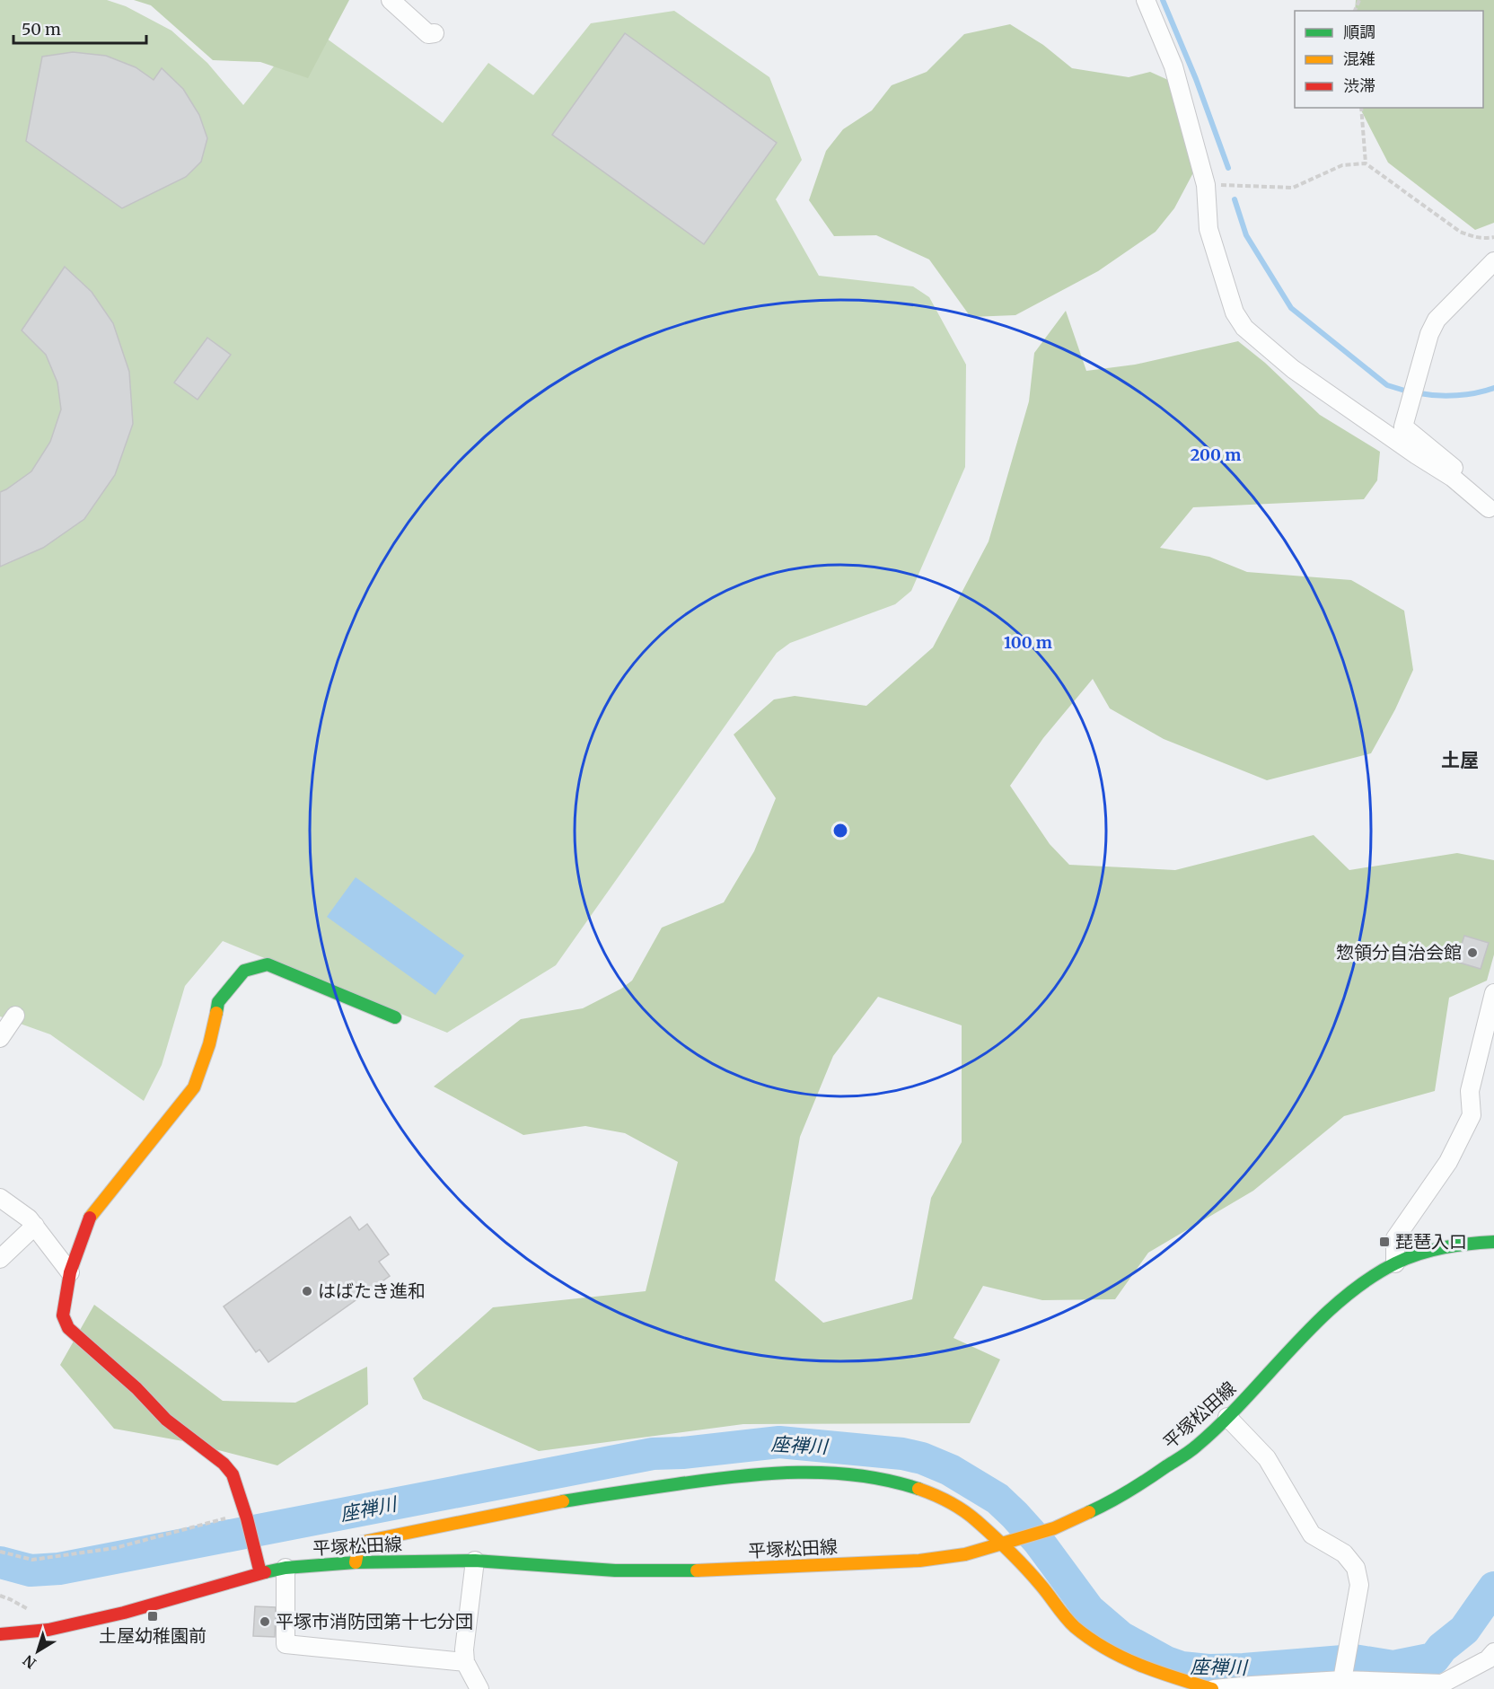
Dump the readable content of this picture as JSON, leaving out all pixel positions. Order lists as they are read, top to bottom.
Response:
{
  "streets": {
    "street": ["平塚松田線"]
  },
  "districts": ["土屋"],
  "water": ["座禅川"],
  "places": {
    "other": ["惣領分自治会館", "はばたき進和", "平塚市消防団第十七分団"],
    "transit": ["琵琶入口", "土屋幼稚園前"]
  },
  "legend": ["順調", "混雑", "渋滞"],
  "scale_bar": "50 m",
  "north": "bottom left",
  "rings": ["200 m", "100 m"]
}
